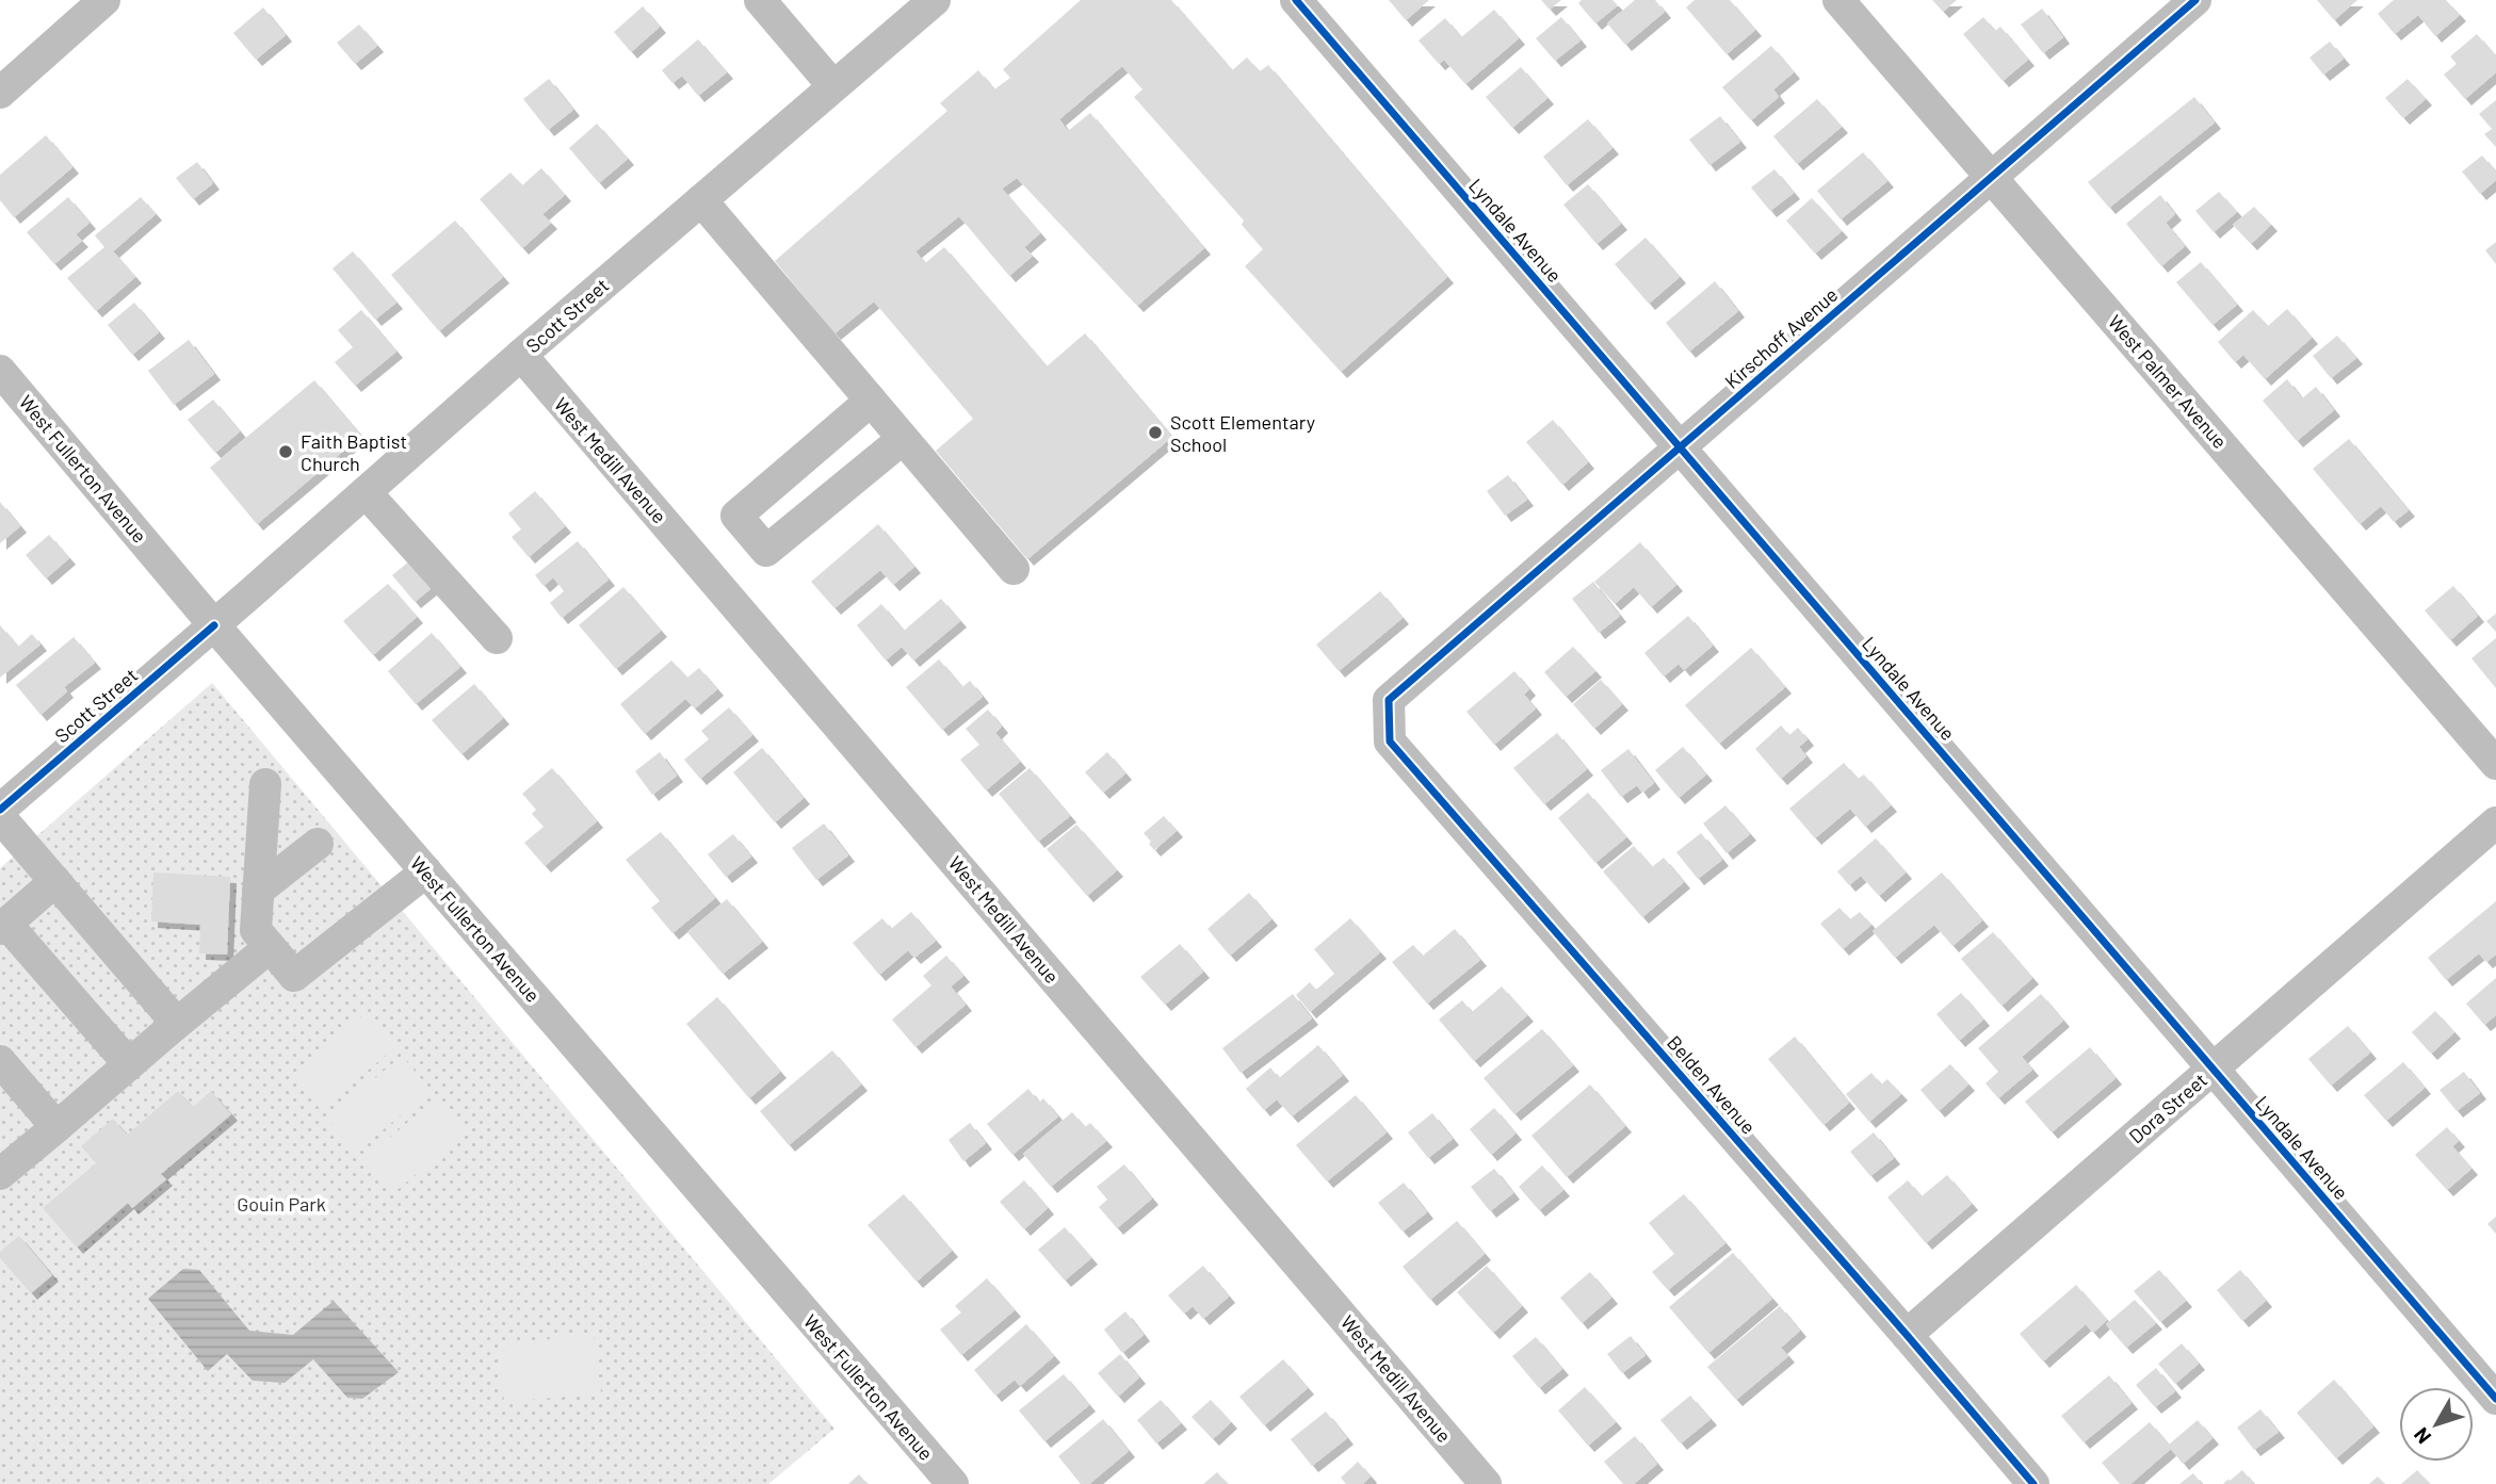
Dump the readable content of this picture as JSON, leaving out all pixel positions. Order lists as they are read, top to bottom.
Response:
{
  "streets": {
    "street": [
      "Lyndale Avenue",
      "Scott Street",
      "Kirschoff Avenue",
      "West Palmer Avenue",
      "West Medill Avenue",
      "West Fullerton Avenue",
      "Belden Avenue",
      "Dora Street"
    ]
  },
  "crossings": [
    ["Lyndale Avenue", "Kirschoff Avenue"],
    ["Lyndale Avenue", "Dora Street"],
    ["Scott Street", "West Medill Avenue"],
    ["Scott Street", "West Fullerton Avenue"],
    ["Kirschoff Avenue", "West Palmer Avenue"],
    ["Kirschoff Avenue", "Belden Avenue"],
    ["Belden Avenue", "Dora Street"]
  ],
  "parks": ["Gouin Park"],
  "places": ["Scott Elementary School", "Faith Baptist Church"],
  "north": "bottom left"
}
